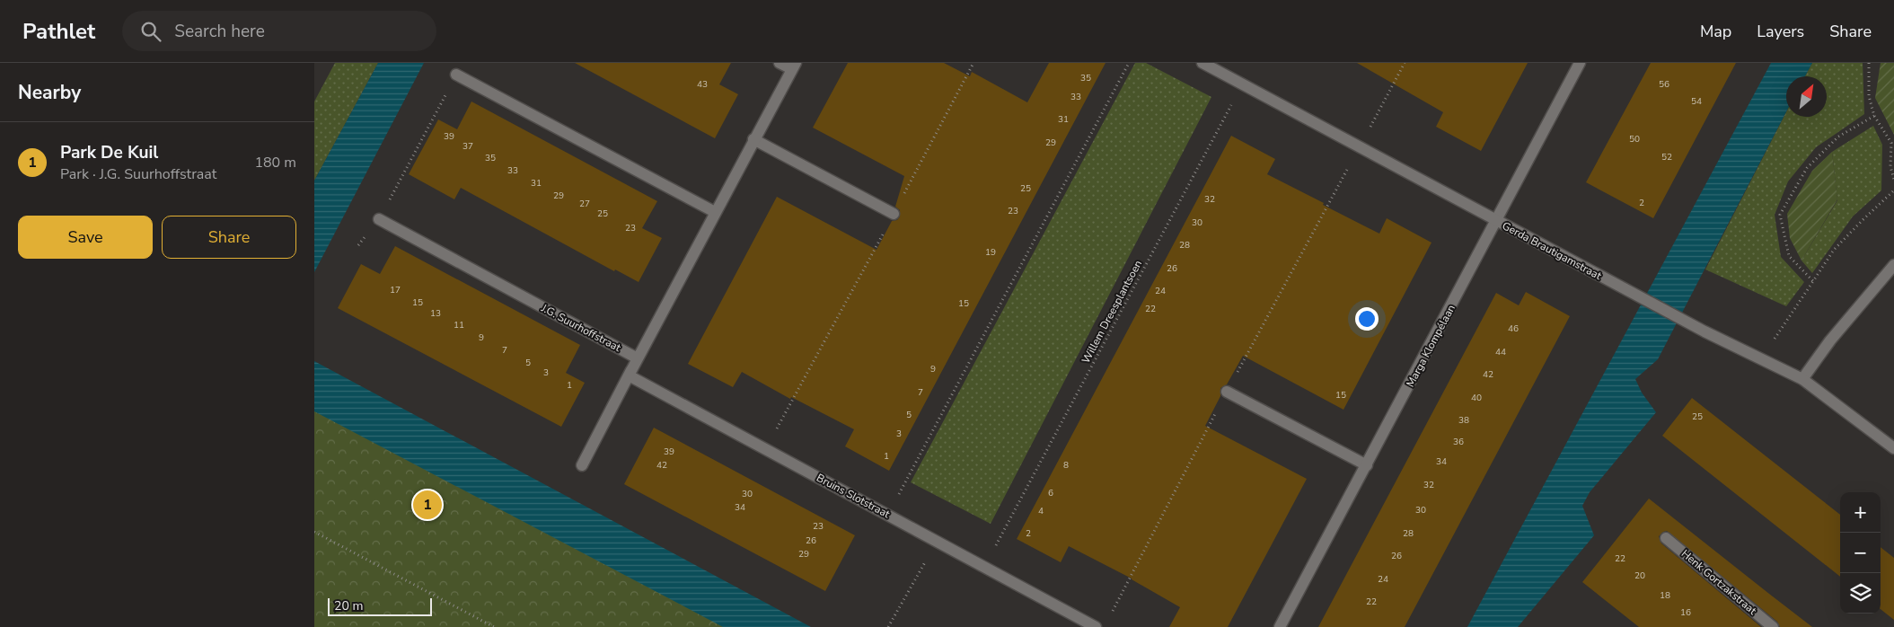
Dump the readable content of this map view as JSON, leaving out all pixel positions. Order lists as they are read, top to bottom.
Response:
{
  "streets": {
    "street": [
      "Gerda Brautigamstraat",
      "J.G. Suurhoffstraat",
      "Marga Klompélaan",
      "Bruins Slotstraat",
      "Henk Gortzakstraat"
    ],
    "path": ["Willem Dreesplantsoen"]
  },
  "crossings": [
    ["Gerda Brautigamstraat", "Willem Dreesplantsoen"],
    ["Gerda Brautigamstraat", "Marga Klompélaan"],
    ["Willem Dreesplantsoen", "Bruins Slotstraat"],
    ["J.G. Suurhoffstraat", "Bruins Slotstraat"]
  ],
  "house_numbers": [
    "35",
    "43",
    "56",
    "33",
    "54",
    "31",
    "39",
    "50",
    "29",
    "37",
    "52",
    "35",
    "33",
    "31",
    "25",
    "29",
    "32",
    "2",
    "27",
    "23",
    "25",
    "30",
    "23",
    "28",
    "19",
    "26",
    "17",
    "24",
    "15",
    "15",
    "22",
    "13",
    "11",
    "46",
    "9",
    "7",
    "44",
    "5",
    "9",
    "3",
    "42",
    "1",
    "7",
    "15",
    "40",
    "5",
    "25",
    "38",
    "3",
    "36",
    "39",
    "1",
    "34",
    "42",
    "8",
    "32",
    "6",
    "30",
    "34",
    "30",
    "4",
    "23",
    "2",
    "28",
    "26",
    "29",
    "26",
    "22",
    "20",
    "24",
    "18",
    "22",
    "16"
  ],
  "scale_bar": "20 m",
  "north": "top right",
  "page": {
    "header": "Pathlet",
    "search": "Search here",
    "nav": ["Map", "Layers", "Share"],
    "heading": "Nearby",
    "list": [
      {
        "mark": "1",
        "name": "Park De Kuil",
        "note": "Park · J.G. Suurhoffstraat",
        "value": "180 m"
      }
    ],
    "buttons": ["Save", "Share"],
    "pins": "1",
    "map_buttons": ["+", "−"],
    "scale": "20 m"
  }
}
